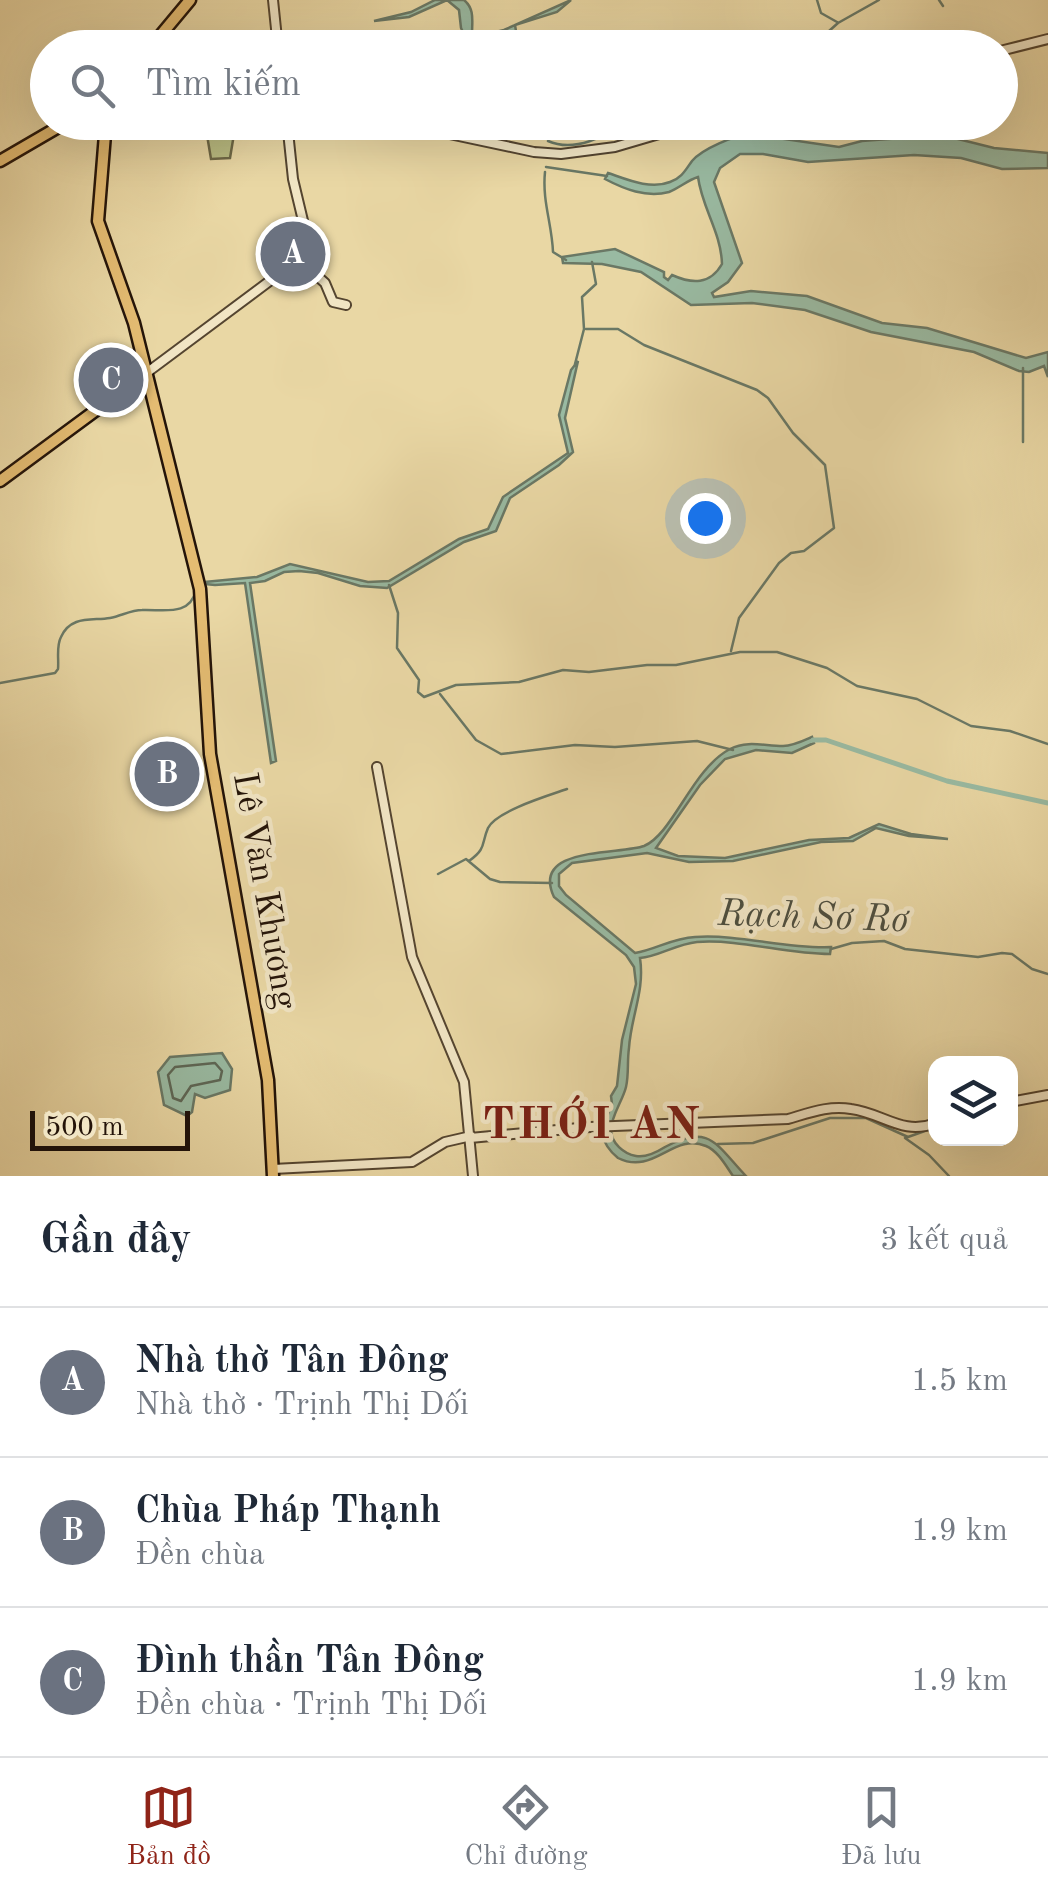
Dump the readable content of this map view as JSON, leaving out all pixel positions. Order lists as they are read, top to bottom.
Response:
{
  "streets": {
    "main road": ["Lê Văn Khương"]
  },
  "districts": ["THỚI AN"],
  "water": ["Rạch Sơ Rơ"],
  "scale_bar": "500 m",
  "page": {
    "search": "Tìm kiếm",
    "pins": ["A", "C", "B"],
    "scale": "500 m",
    "heading": ["Gần đây", "3 kết quả"],
    "list": [
      {
        "mark": "A",
        "name": "Nhà thờ Tân Đông",
        "note": "Nhà thờ · Trịnh Thị Dối",
        "value": "1.5 km"
      },
      {
        "mark": "B",
        "name": "Chùa Pháp Thạnh",
        "note": "Đền chùa",
        "value": "1.9 km"
      },
      {
        "mark": "C",
        "name": "Đình thần Tân Đông",
        "note": "Đền chùa · Trịnh Thị Dối",
        "value": "1.9 km"
      }
    ],
    "nav": ["Bản đồ", "Chỉ đường", "Đã lưu"]
  }
}
